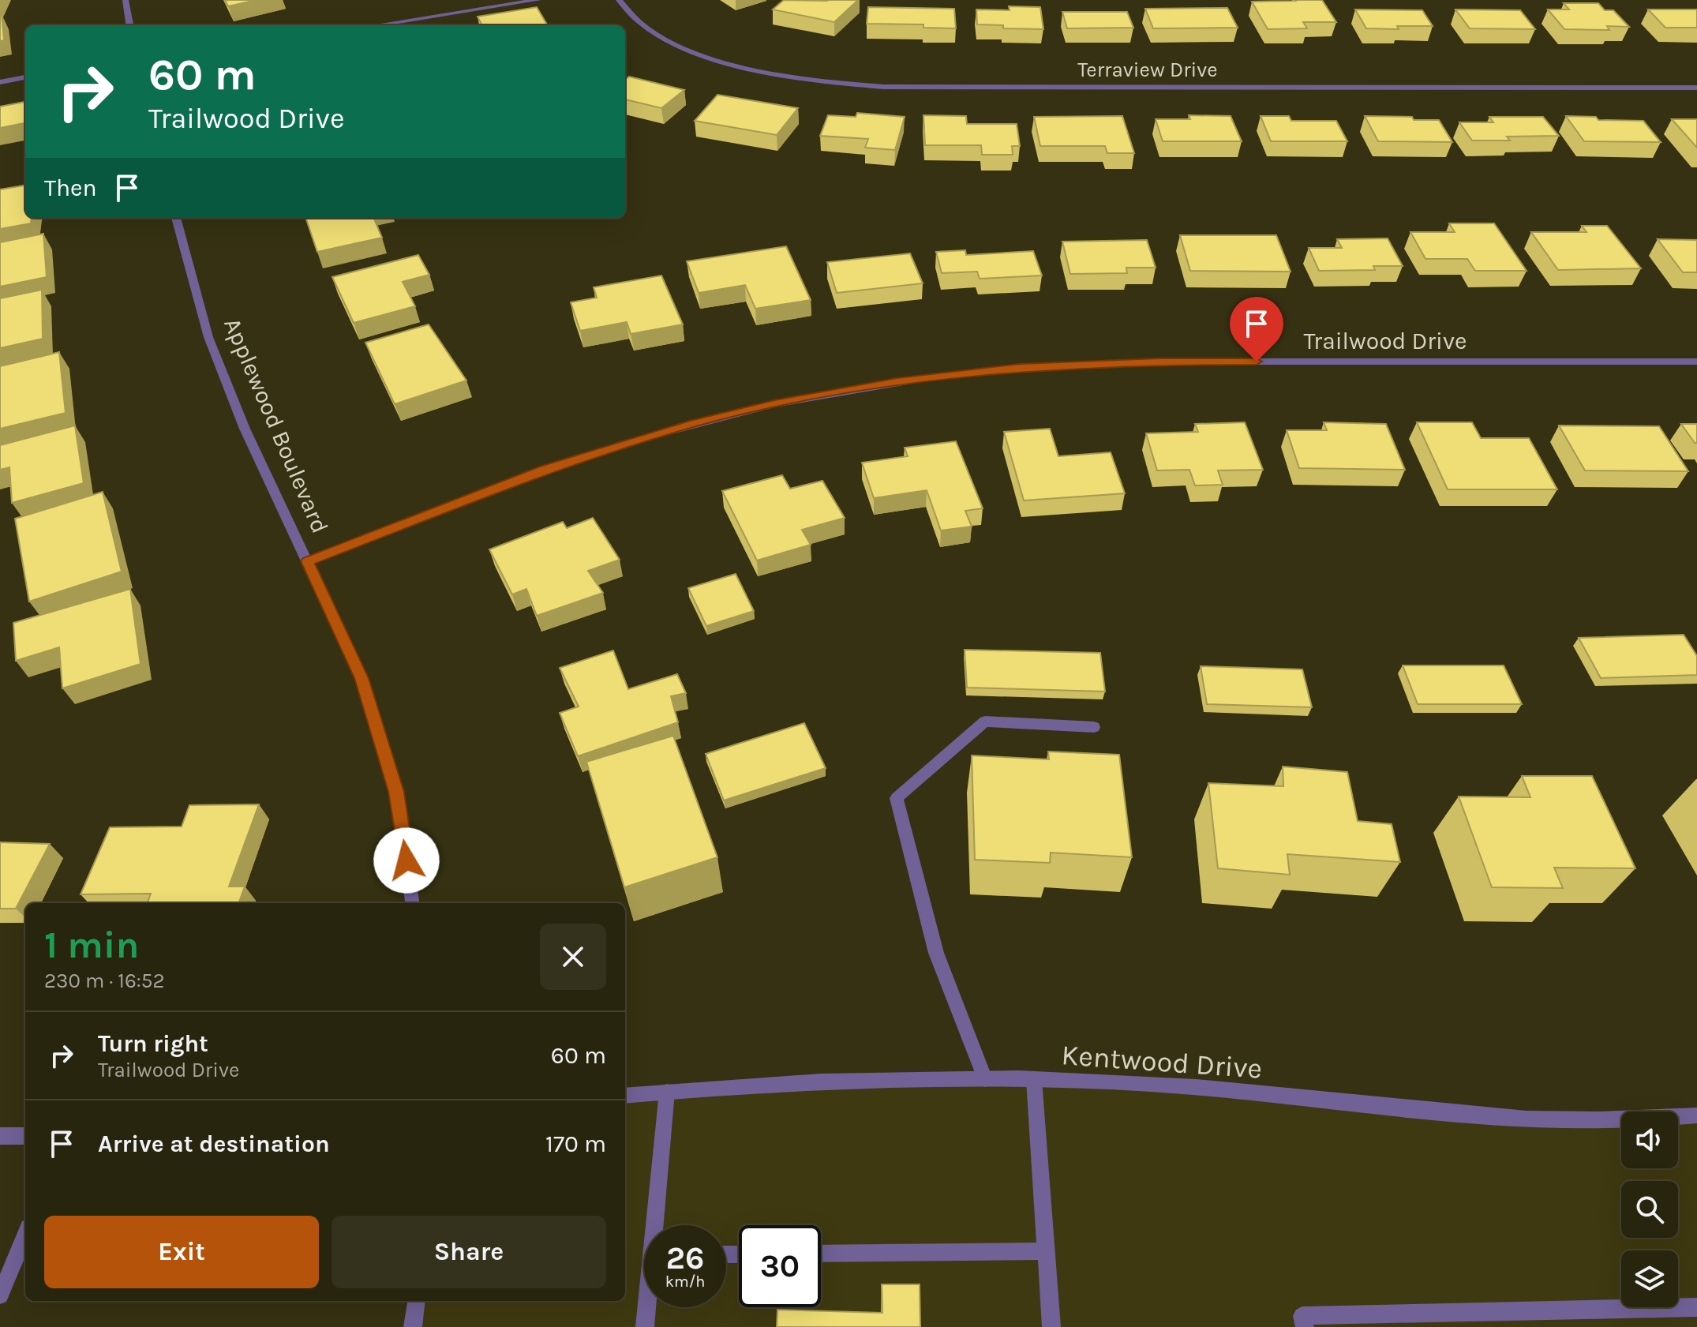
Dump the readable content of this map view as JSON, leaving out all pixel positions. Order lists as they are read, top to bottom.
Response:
{
  "streets": {
    "street": [
      "Terraview Drive",
      "Trailwood Drive",
      "Applewood Boulevard",
      "Kentwood Drive"
    ]
  },
  "crossings": [
    ["Trailwood Drive", "Applewood Boulevard"]
  ],
  "page": {
    "turn": ["60 m", "Trailwood Drive"],
    "then": "Then",
    "heading": ["1 min", "230 m · 16:52"],
    "list": [
      {
        "name": "Turn right",
        "note": "Trailwood Drive",
        "value": "60 m"
      },
      {
        "name": "Arrive at destination",
        "value": "170 m"
      }
    ],
    "buttons": ["Exit", "Share"],
    "speed": "26 km/h",
    "limit": "30"
  }
}
